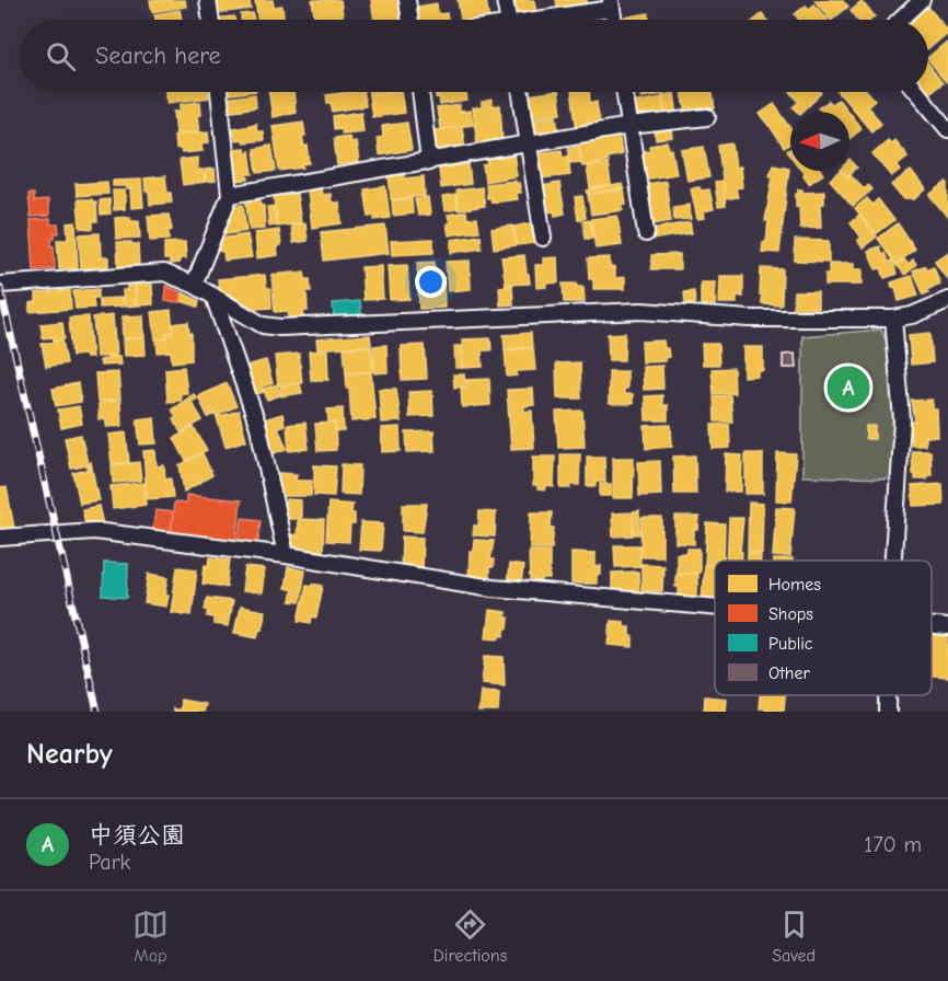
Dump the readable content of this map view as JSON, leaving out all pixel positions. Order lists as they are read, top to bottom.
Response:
{
  "legend": [
    "Homes",
    "Shops",
    "Public",
    "Other"
  ],
  "north": "left",
  "page": {
    "search": "Search here",
    "pins": "A",
    "heading": "Nearby",
    "list": [
      {
        "mark": "A",
        "name": "中須公園",
        "note": "Park",
        "value": "170 m"
      }
    ],
    "nav": ["Map", "Directions", "Saved"]
  }
}
